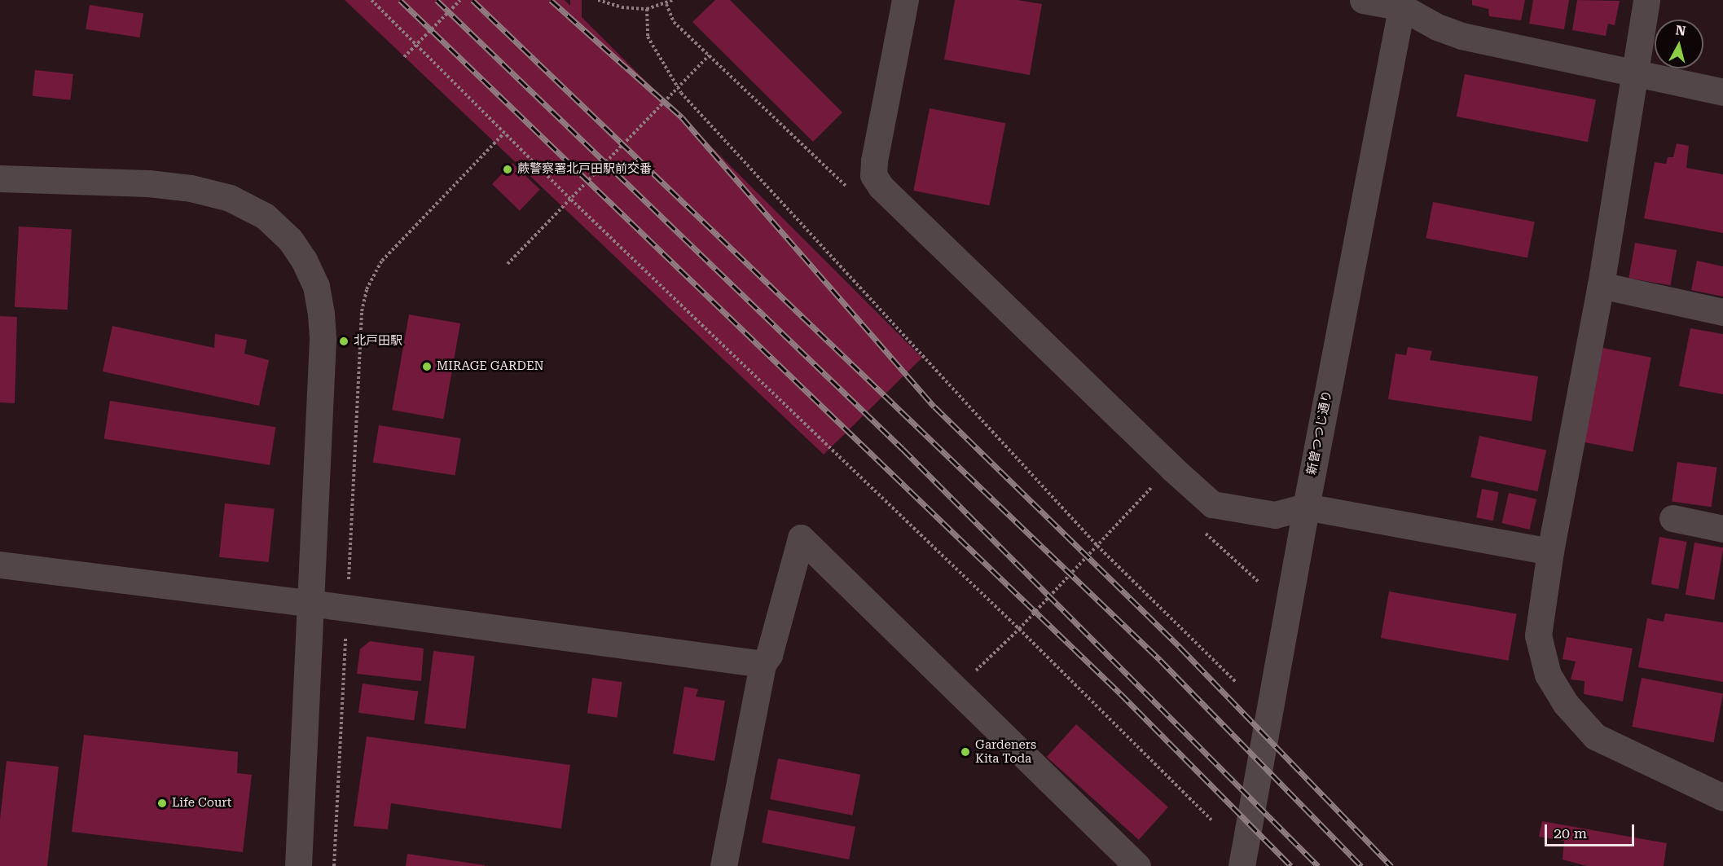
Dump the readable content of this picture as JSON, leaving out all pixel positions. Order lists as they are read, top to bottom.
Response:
{
  "streets": {
    "street": ["新曽つつじ通り"]
  },
  "places": [
    "蕨警察署北戸田駅前交番",
    "北戸田駅",
    "MIRAGE GARDEN",
    "Gardeners Kita Toda",
    "Life Court"
  ],
  "scale_bar": "20 m",
  "north": "top"
}
